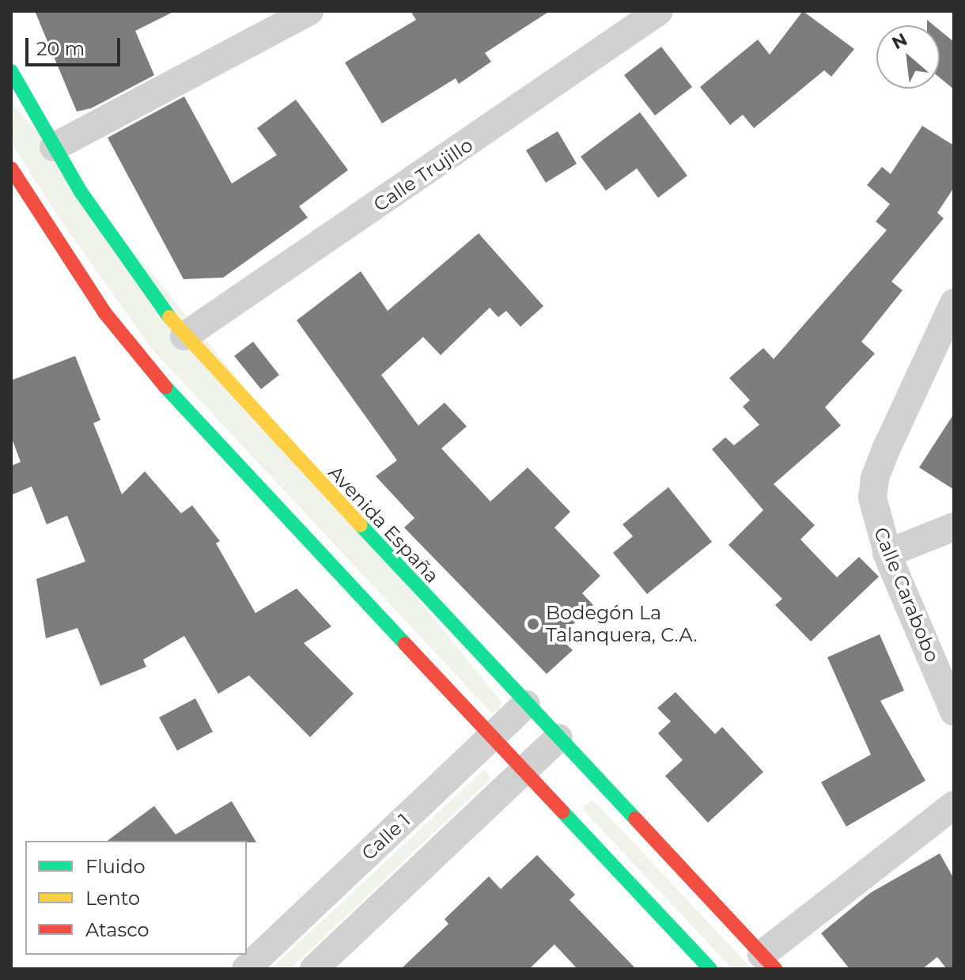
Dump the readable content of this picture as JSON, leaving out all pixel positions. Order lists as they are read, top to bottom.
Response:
{
  "streets": {
    "main road": ["Avenida España"],
    "street": ["Calle Trujillo", "Calle Carabobo", "Calle 1"]
  },
  "crossings": [
    ["Calle Trujillo", "Avenida España"],
    ["Avenida España", "Calle 1"]
  ],
  "places": ["Bodegón La Talanquera, C.A."],
  "legend": ["Fluido", "Lento", "Atasco"],
  "scale_bar": "20 m",
  "north": "top left"
}
